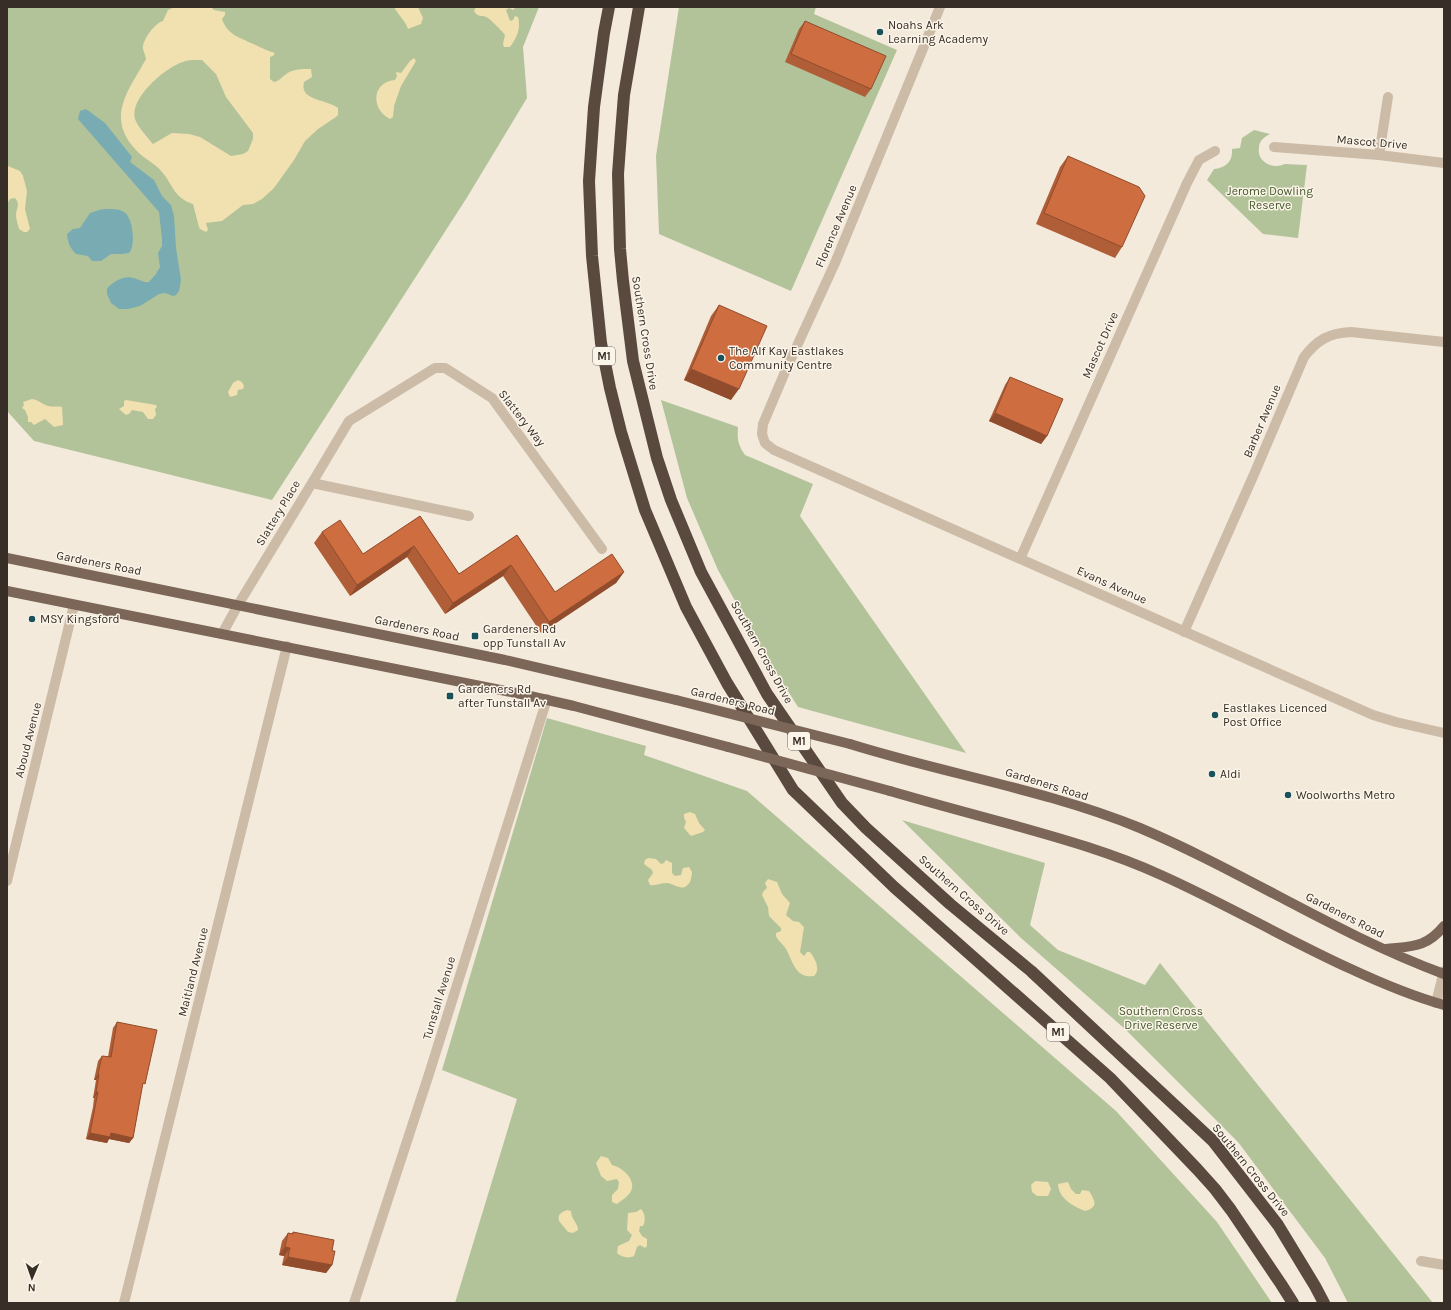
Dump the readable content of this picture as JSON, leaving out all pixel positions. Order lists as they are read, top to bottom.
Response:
{
  "streets": {
    "highway": ["Southern Cross Drive", "M1"],
    "main road": ["Gardeners Road"],
    "street": [
      "Mascot Drive",
      "Florence Avenue",
      "Slattery Way",
      "Barber Avenue",
      "Slattery Place",
      "Evans Avenue",
      "Aboud Avenue",
      "Maitland Avenue",
      "Tunstall Avenue"
    ]
  },
  "crossings": [
    ["Mascot Drive", "Evans Avenue"],
    ["Florence Avenue", "Evans Avenue"],
    ["Slattery Way", "Slattery Place"],
    ["Barber Avenue", "Evans Avenue"],
    ["Slattery Place", "Gardeners Road"]
  ],
  "parks": ["Jerome Dowling Reserve", "Southern Cross Drive Reserve"],
  "places": {
    "other": [
      "Noahs Ark Learning Academy",
      "The Alf Kay Eastlakes Community Centre",
      "MSY Kingsford",
      "Eastlakes Licenced Post Office",
      "Aldi",
      "Woolworths Metro"
    ],
    "transit": ["Gardeners Rd opp Tunstall Av", "Gardeners Rd after Tunstall Av"]
  },
  "north": "bottom"
}
